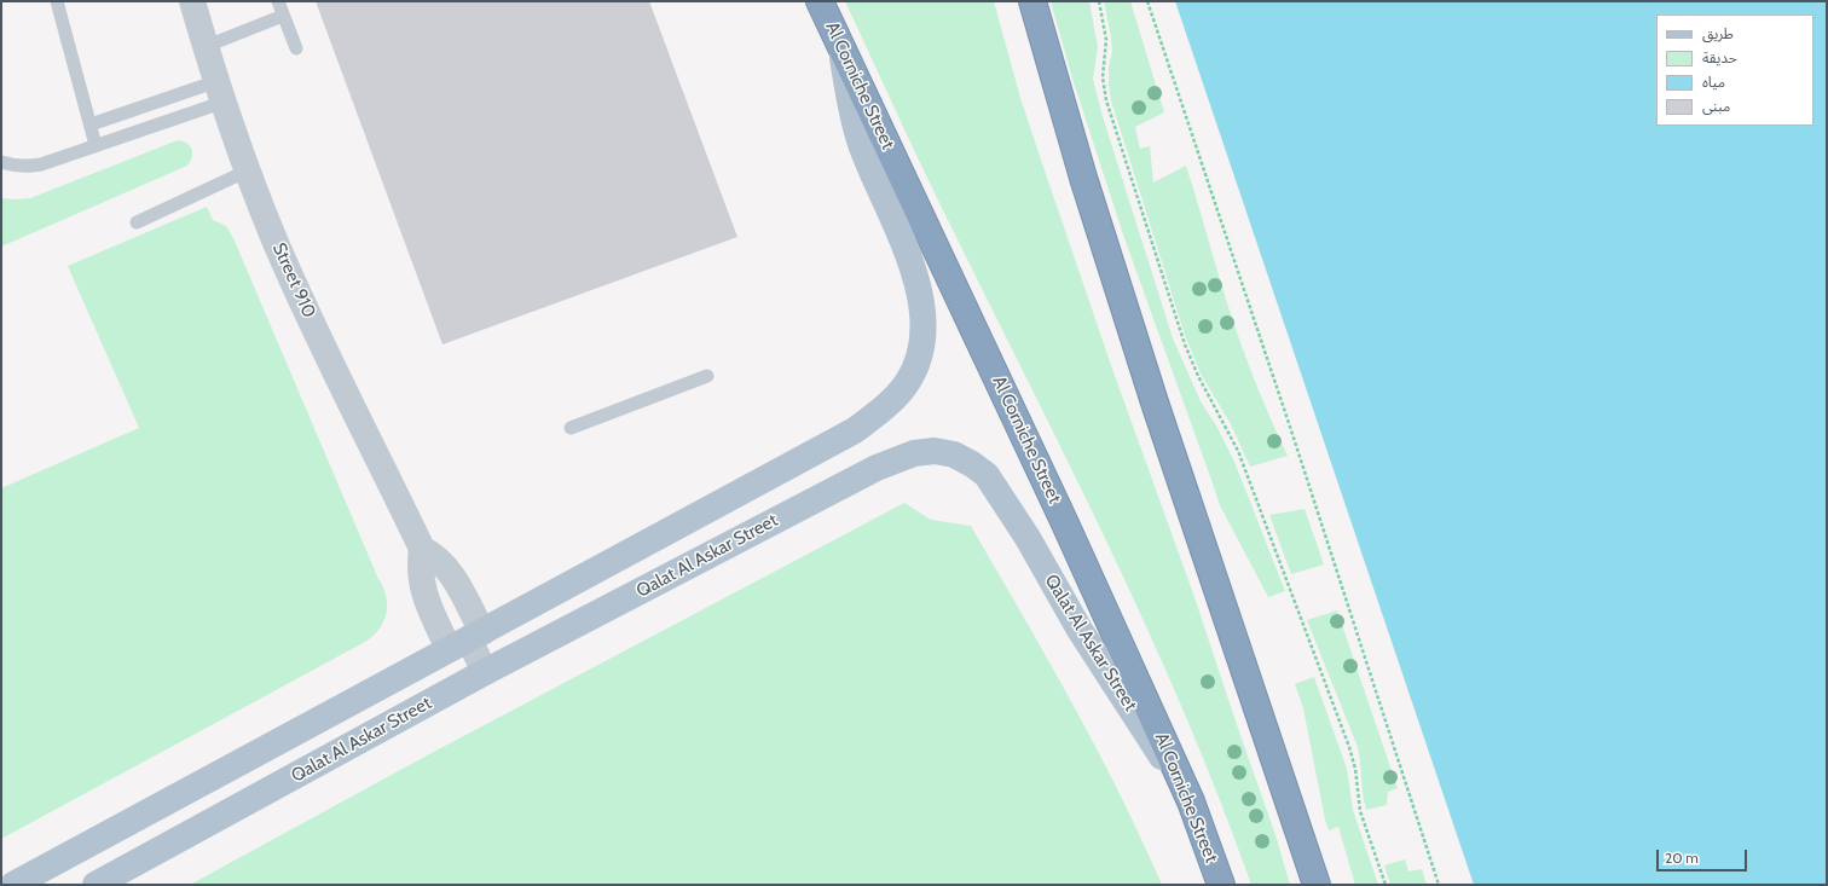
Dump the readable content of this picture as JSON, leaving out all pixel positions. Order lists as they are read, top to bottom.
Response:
{
  "streets": {
    "highway": ["Al Corniche Street"],
    "main road": ["Qalat Al Askar Street"],
    "street": ["Street 910"]
  },
  "crossings": [
    ["Al Corniche Street", "Qalat Al Askar Street"],
    ["Street 910", "Qalat Al Askar Street"]
  ],
  "legend": [
    "طريق",
    "حديقة",
    "مياه",
    "مبنى"
  ],
  "scale_bar": "20 m"
}
